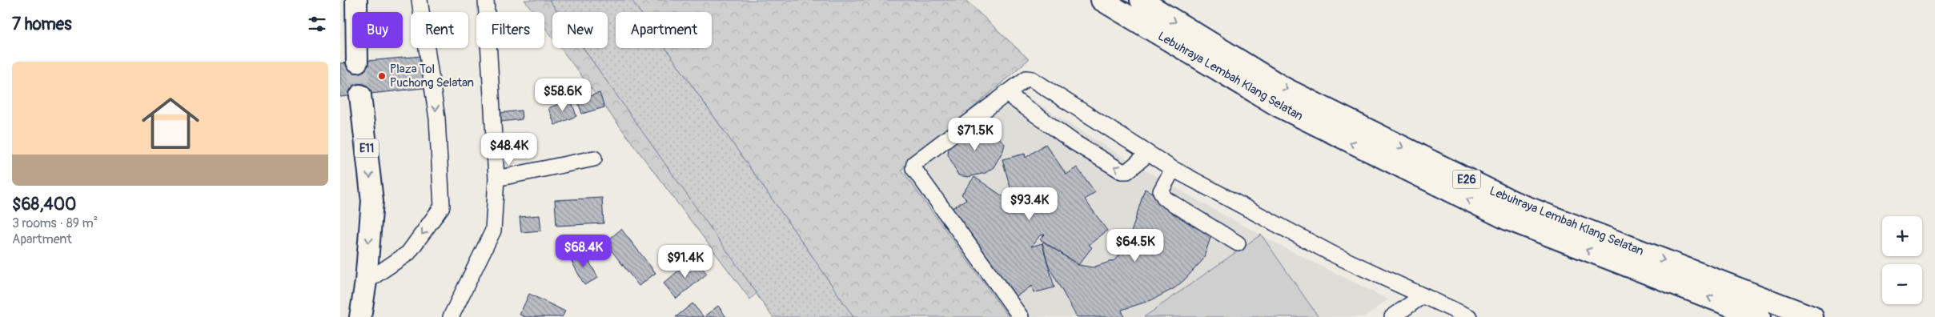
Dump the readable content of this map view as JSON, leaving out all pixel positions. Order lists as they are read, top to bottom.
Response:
{
  "streets": {
    "highway": ["Lebuhraya Lembah Klang Selatan", "E11", "E26"]
  },
  "places": ["Plaza Tol Puchong Selatan"],
  "page": {
    "heading": "7 homes",
    "chip": [
      "Buy",
      "Rent",
      "Filters",
      "New",
      "Apartment"
    ],
    "list": [
      {
        "name": "$68,400",
        "note": "3 rooms · 89 m² · Apartment"
      }
    ],
    "price": [
      "$58.6K",
      "$71.5K",
      "$48.4K",
      "$93.4K",
      "$64.5K",
      "$68.4K",
      "$91.4K"
    ],
    "map_buttons": ["+", "−"]
  }
}
